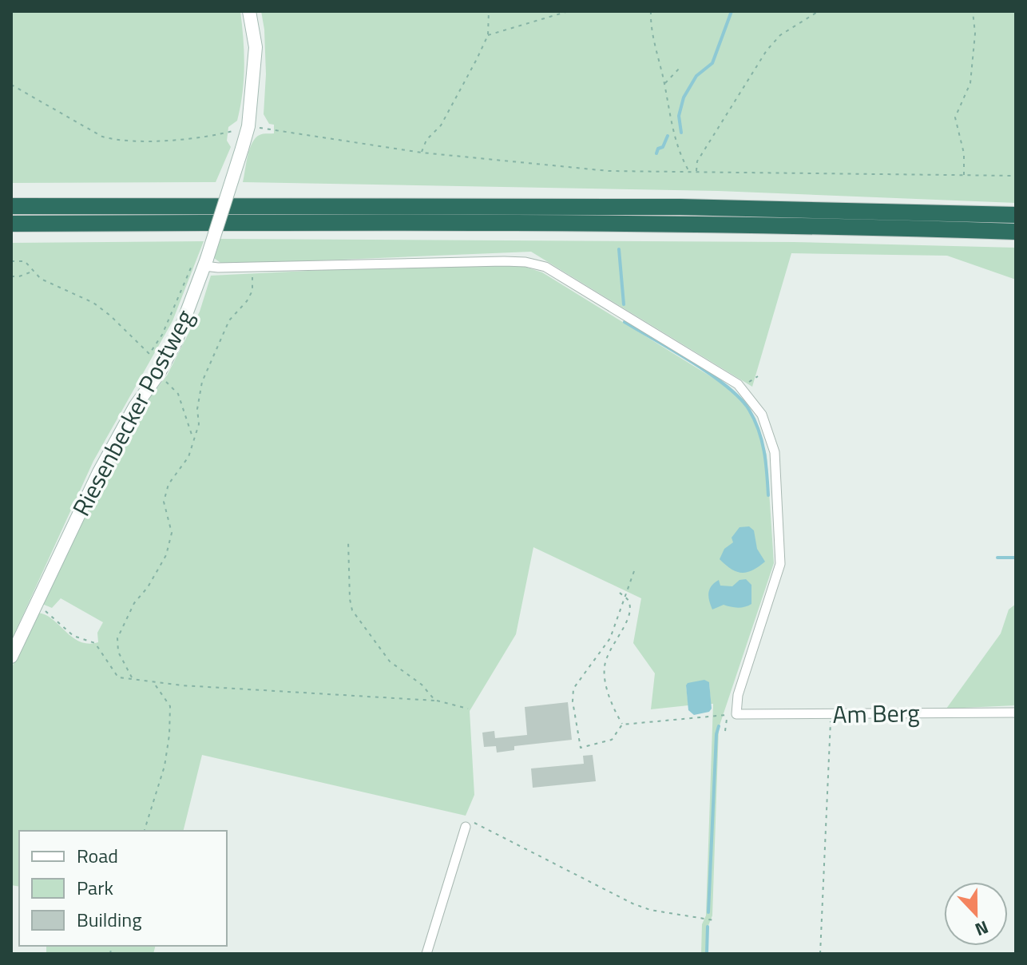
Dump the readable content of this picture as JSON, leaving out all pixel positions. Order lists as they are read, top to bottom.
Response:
{
  "streets": {
    "street": ["Riesenbecker Postweg", "Am Berg"]
  },
  "legend": ["Road", "Park", "Building"],
  "north": "bottom"
}
